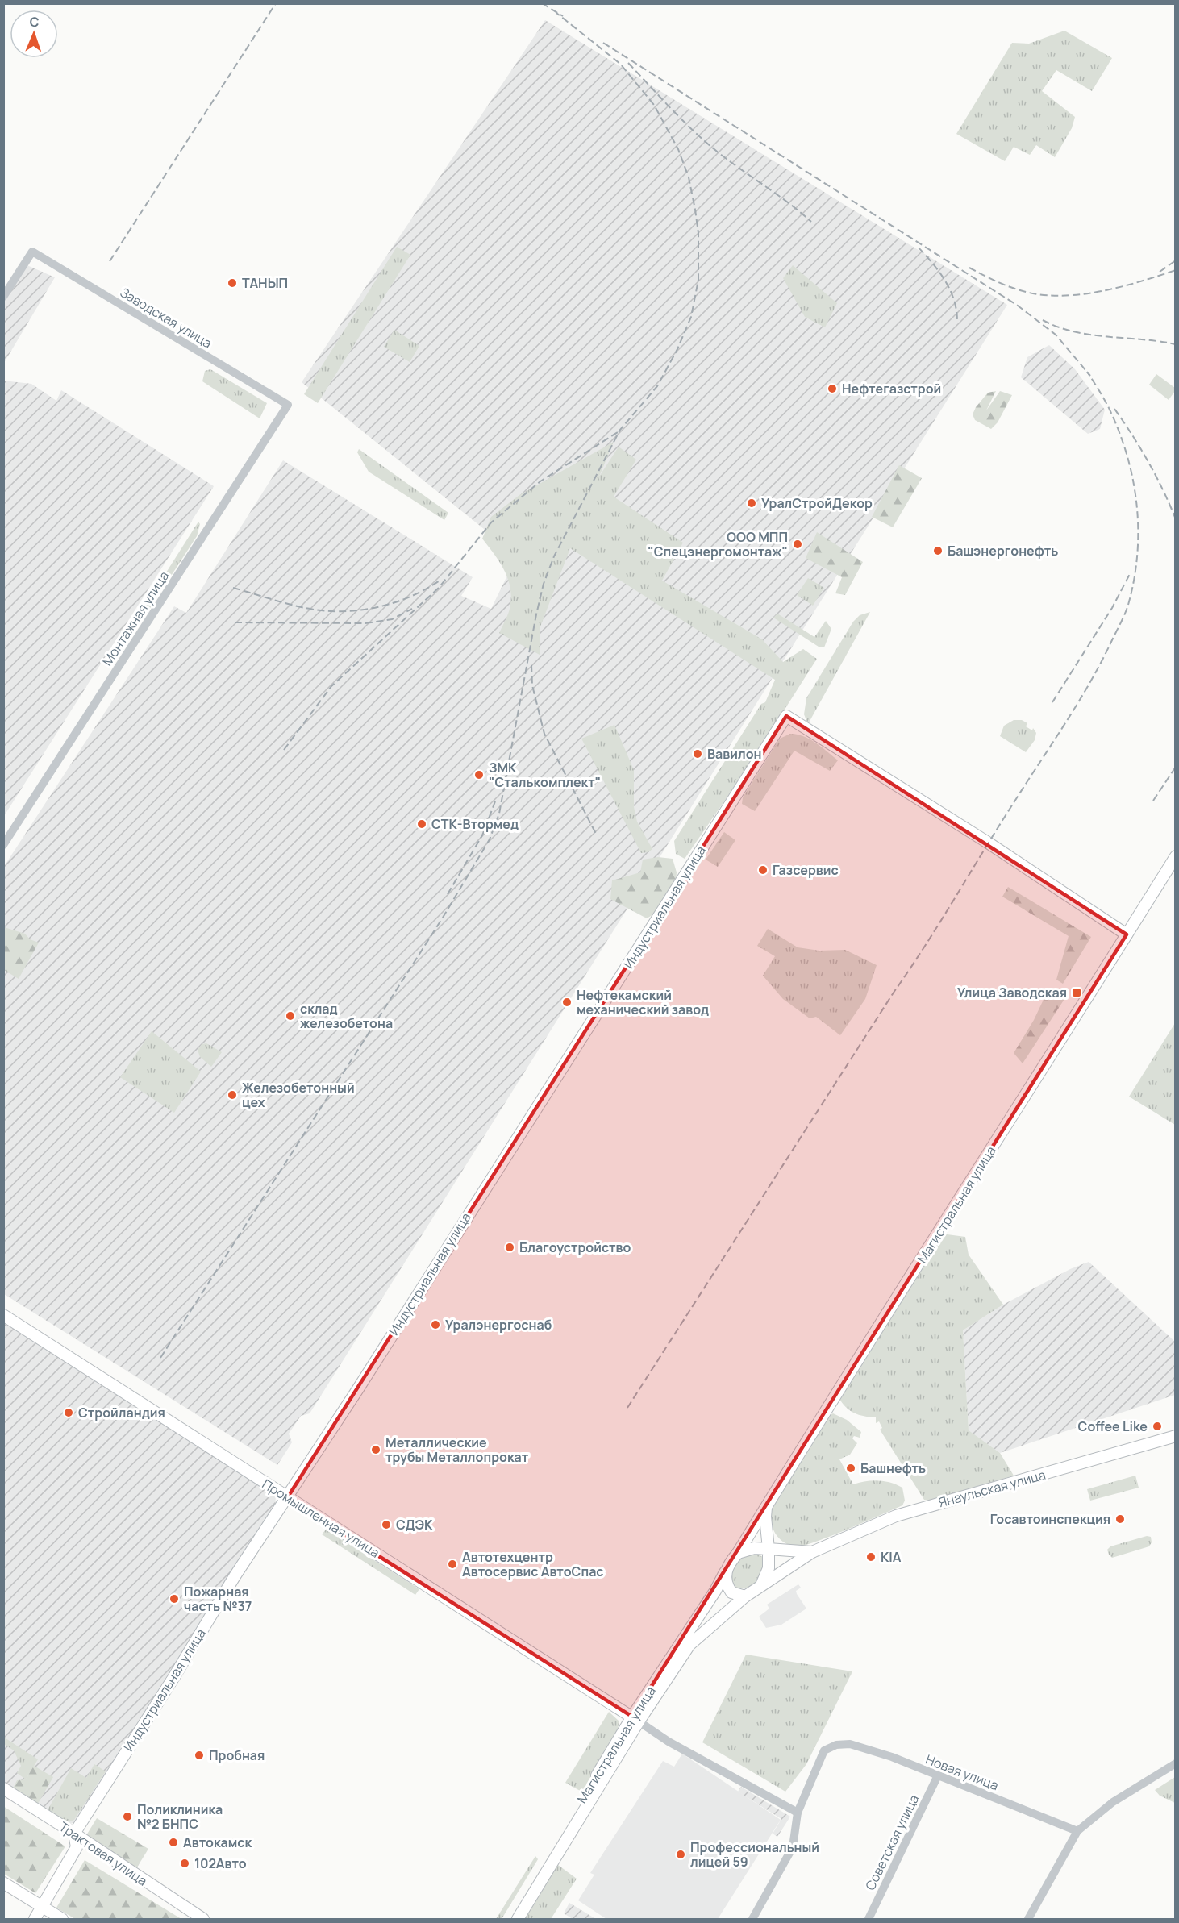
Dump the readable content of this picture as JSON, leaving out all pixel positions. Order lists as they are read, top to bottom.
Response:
{
  "streets": {
    "main road": [
      "Индустриальная улица",
      "Магистральная улица",
      "Янаульская улица",
      "Промышленная улица",
      "Трактовая улица"
    ],
    "street": [
      "Заводская улица",
      "Монтажная улица",
      "Новая улица",
      "Советская улица"
    ]
  },
  "crossings": [
    ["Заводская улица", "Монтажная улица"],
    ["Индустриальная улица", "Магистральная улица"],
    ["Индустриальная улица", "Промышленная улица"],
    ["Индустриальная улица", "Трактовая улица"],
    ["Магистральная улица", "Янаульская улица"],
    ["Магистральная улица", "Промышленная улица"],
    ["Новая улица", "Советская улица"]
  ],
  "places": {
    "other": [
      "ТАНЫП",
      "Нефтегазстрой",
      "УралСтройДекор",
      "ООО МПП \"Спецэнергомонтаж\"",
      "Башэнергонефть",
      "Вавилон",
      "ЗМК \"Сталькомплект\"",
      "СТК-Втормед",
      "Газсервис",
      "Нефтекамский механический завод",
      "склад железобетона",
      "Железобетонный цех",
      "Благоустройство",
      "Уралэнергоснаб",
      "Стройландия",
      "Coffee Like",
      "Металлические трубы Металлопрокат",
      "Башнефть",
      "Госавтоинспекция",
      "СДЭК",
      "KIA",
      "Автотехцентр Автосервис АвтоСпас",
      "Пожарная часть №37",
      "Пробная",
      "Поликлиника №2 БНПС",
      "Автокамск",
      "Профессиональный лицей 59",
      "102Авто"
    ],
    "transit": ["Улица Заводская"]
  },
  "north": "top"
}
